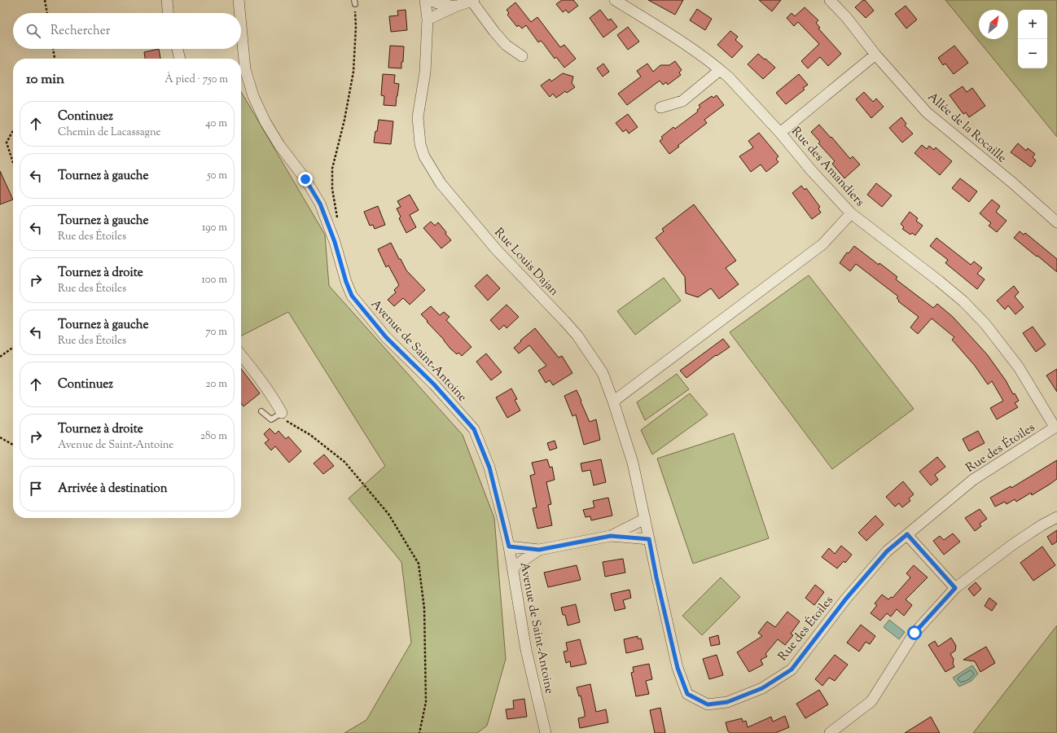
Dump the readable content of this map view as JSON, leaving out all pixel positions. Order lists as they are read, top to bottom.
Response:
{
  "streets": {
    "street": [
      "Allée de la Rocaille",
      "Rue des Amandiers",
      "Rue Louis Dajan",
      "Avenue de Saint-Antoine",
      "Rue des Étoiles"
    ]
  },
  "crossings": [
    ["Rue des Amandiers", "Rue des Étoiles"],
    ["Rue Louis Dajan", "Rue des Étoiles"]
  ],
  "north": "top right",
  "page": {
    "map_buttons": ["+", "−"],
    "search": "Rechercher",
    "heading": ["10 min", "À pied · 750 m"],
    "list": [
      ["Continuez", "Chemin de Lacassagne", "40 m"],
      ["Tournez à gauche", "50 m"],
      ["Tournez à gauche", "Rue des Étoiles", "190 m"],
      ["Tournez à droite", "Rue des Étoiles", "100 m"],
      ["Tournez à gauche", "Rue des Étoiles", "70 m"],
      ["Continuez", "20 m"],
      ["Tournez à droite", "Avenue de Saint-Antoine", "280 m"],
      "Arrivée à destination"
    ]
  }
}
